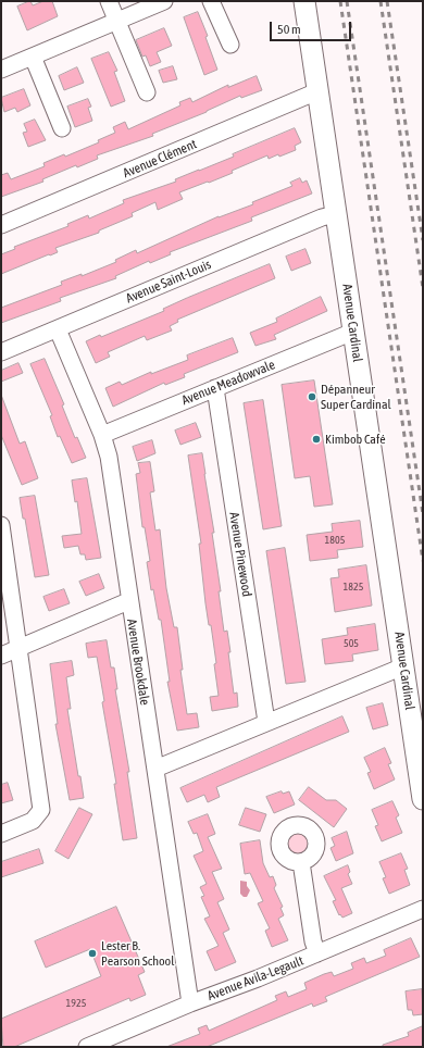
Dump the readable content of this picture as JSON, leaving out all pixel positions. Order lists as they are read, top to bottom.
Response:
{
  "streets": {
    "main road": ["Avenue Cardinal"],
    "street": [
      "Avenue Clément",
      "Avenue Saint-Louis",
      "Avenue Meadowvale",
      "Avenue Pinewood",
      "Avenue Brookdale",
      "Avenue Avila-Legault"
    ]
  },
  "crossings": [
    ["Avenue Clément", "Avenue Cardinal"],
    ["Avenue Saint-Louis", "Avenue Cardinal"],
    ["Avenue Saint-Louis", "Avenue Brookdale"],
    ["Avenue Cardinal", "Avenue Meadowvale"],
    ["Avenue Meadowvale", "Avenue Pinewood"],
    ["Avenue Meadowvale", "Avenue Brookdale"],
    ["Avenue Brookdale", "Avenue Avila-Legault"]
  ],
  "places": ["Dépanneur Super Cardinal", "Kimbob Café", "Lester B. Pearson School"],
  "house_numbers": [
    "1805",
    "1825",
    "505",
    "1925"
  ],
  "scale_bar": "50 m"
}
